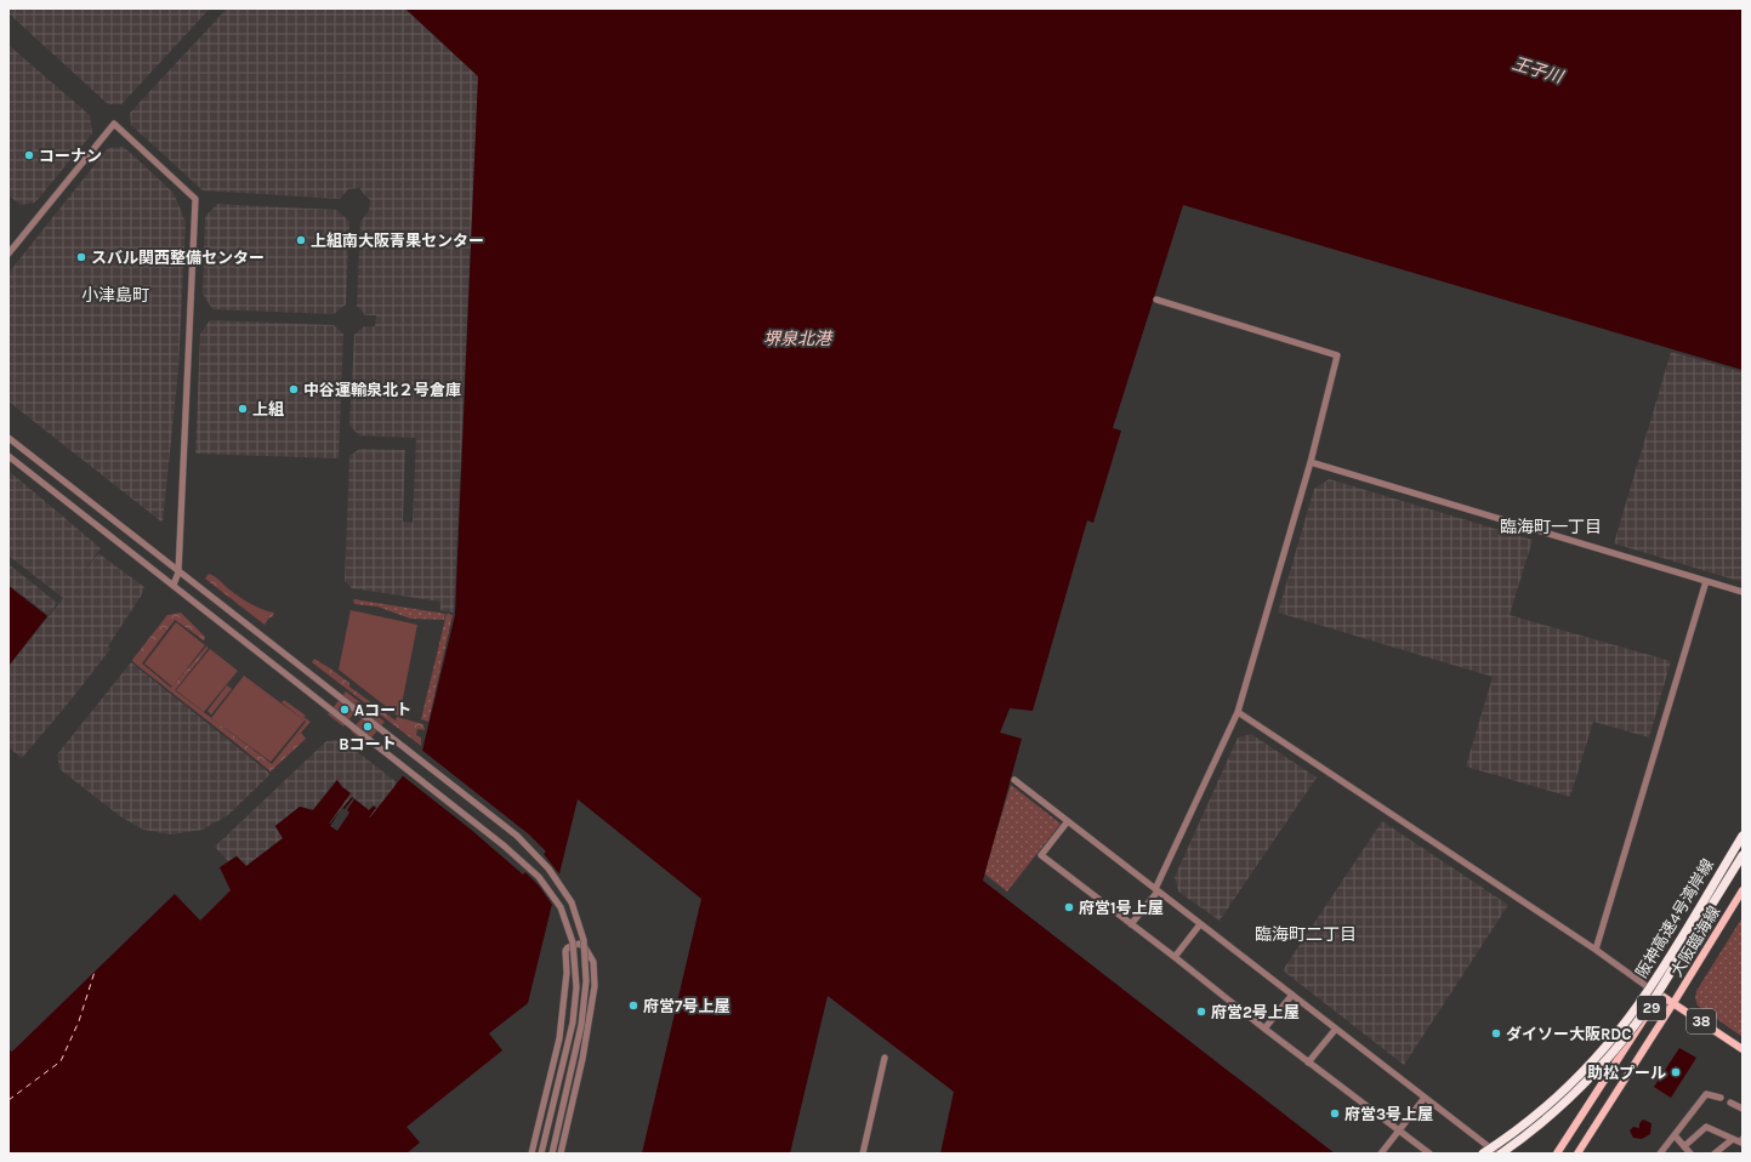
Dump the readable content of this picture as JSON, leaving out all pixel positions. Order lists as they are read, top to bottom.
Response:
{
  "streets": {
    "highway": ["阪神高速4号湾岸線"],
    "main road": ["大阪臨海線", "29", "38"]
  },
  "crossings": [
    ["大阪臨海線", "38"]
  ],
  "districts": ["小津島町", "臨海町一丁目", "臨海町二丁目"],
  "water": ["王子川", "堺泉北港"],
  "places": [
    "コーナン",
    "上組南大阪青果センター",
    "スバル関西整備センター",
    "中谷運輸泉北２号倉庫",
    "上組",
    "Aコート",
    "Bコート",
    "府営1号上屋",
    "府営7号上屋",
    "府営2号上屋",
    "ダイソー大阪RDC",
    "助松プール",
    "府営3号上屋"
  ]
}
